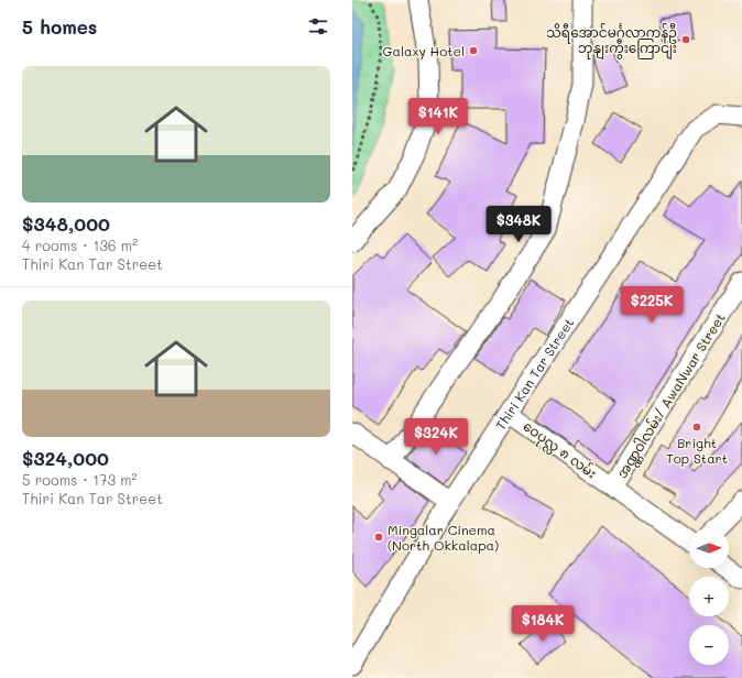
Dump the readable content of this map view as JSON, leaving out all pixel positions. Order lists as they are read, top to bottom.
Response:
{
  "streets": {
    "street": ["Thiri Kan Tar Street", "အဏ္ဏဝါလမ်း/ AwaNwar Street", "ဝေပုလ္လ ၈ လမ်း"]
  },
  "crossings": [
    ["Thiri Kan Tar Street", "ဝေပုလ္လ ၈ လမ်း"],
    ["အဏ္ဏဝါလမ်း/ AwaNwar Street", "ဝေပုလ္လ ၈ လမ်း"]
  ],
  "places": [
    "သိရီအောင်မင်္ဂလာကန်ဦ ဘုနျးကွီးကြောငျး",
    "Galaxy Hotel",
    "Bright Top Start",
    "Mingalar Cinema (North Okkalapa)"
  ],
  "north": "right",
  "page": {
    "heading": "5 homes",
    "list": [
      {
        "name": "$348,000",
        "note": "4 rooms · 136 m² · Thiri Kan Tar Street"
      },
      {
        "name": "$324,000",
        "note": "5 rooms · 173 m² · Thiri Kan Tar Street"
      }
    ],
    "price": [
      "$141K",
      "$348K",
      "$225K",
      "$324K",
      "$184K"
    ],
    "map_buttons": ["+", "−"]
  }
}
